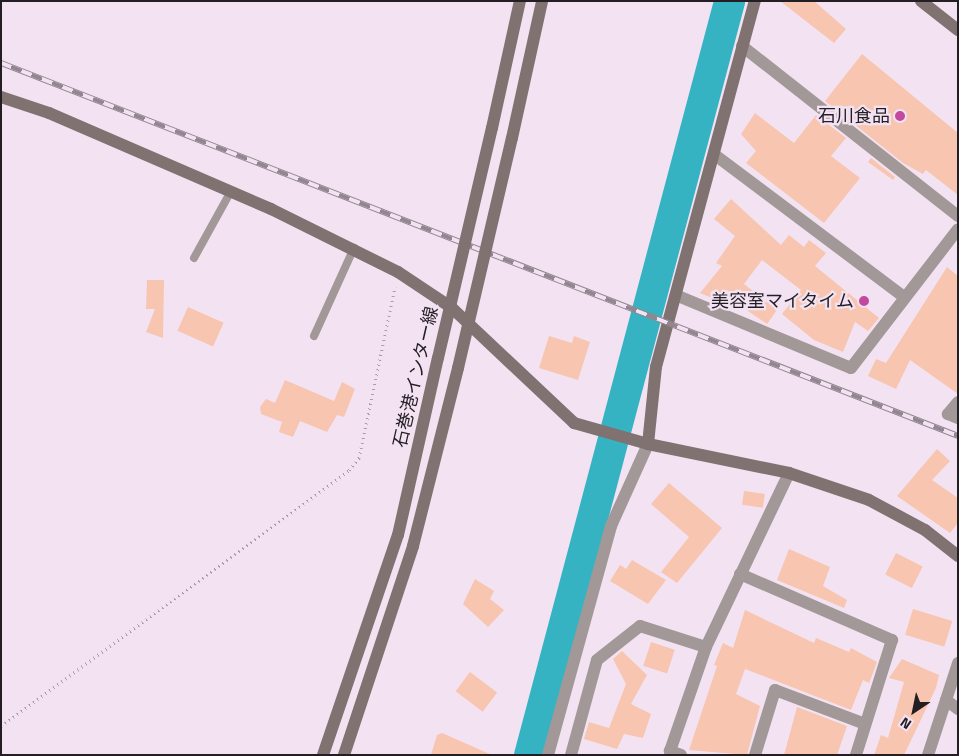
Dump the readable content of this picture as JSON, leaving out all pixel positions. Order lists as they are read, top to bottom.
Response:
{
  "streets": {
    "street": ["石巻港インター線"]
  },
  "places": ["石川食品", "美容室マイタイム"],
  "north": "bottom left"
}
